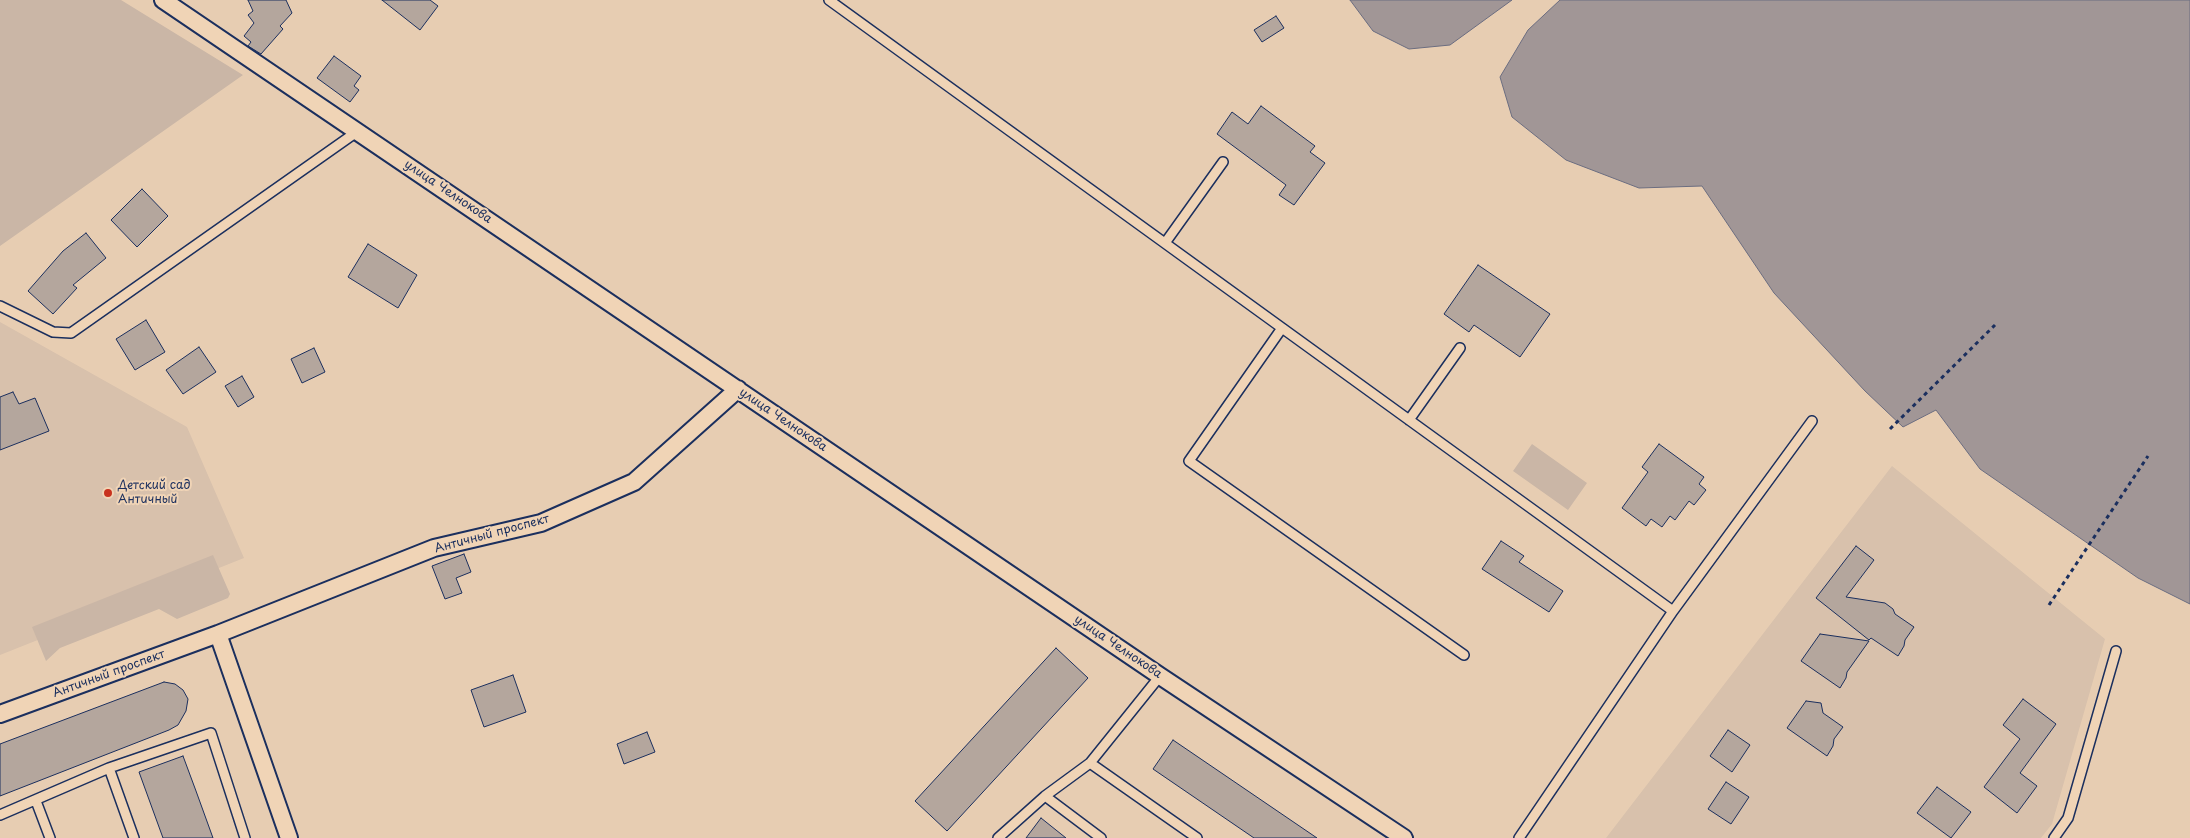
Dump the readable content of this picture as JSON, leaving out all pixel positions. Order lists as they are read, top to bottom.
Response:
{
  "streets": {
    "street": ["улица Челнокова", "Античный проспект"]
  },
  "crossings": [
    ["улица Челнокова", "Античный проспект"]
  ],
  "places": ["Детский сад Античный"]
}
